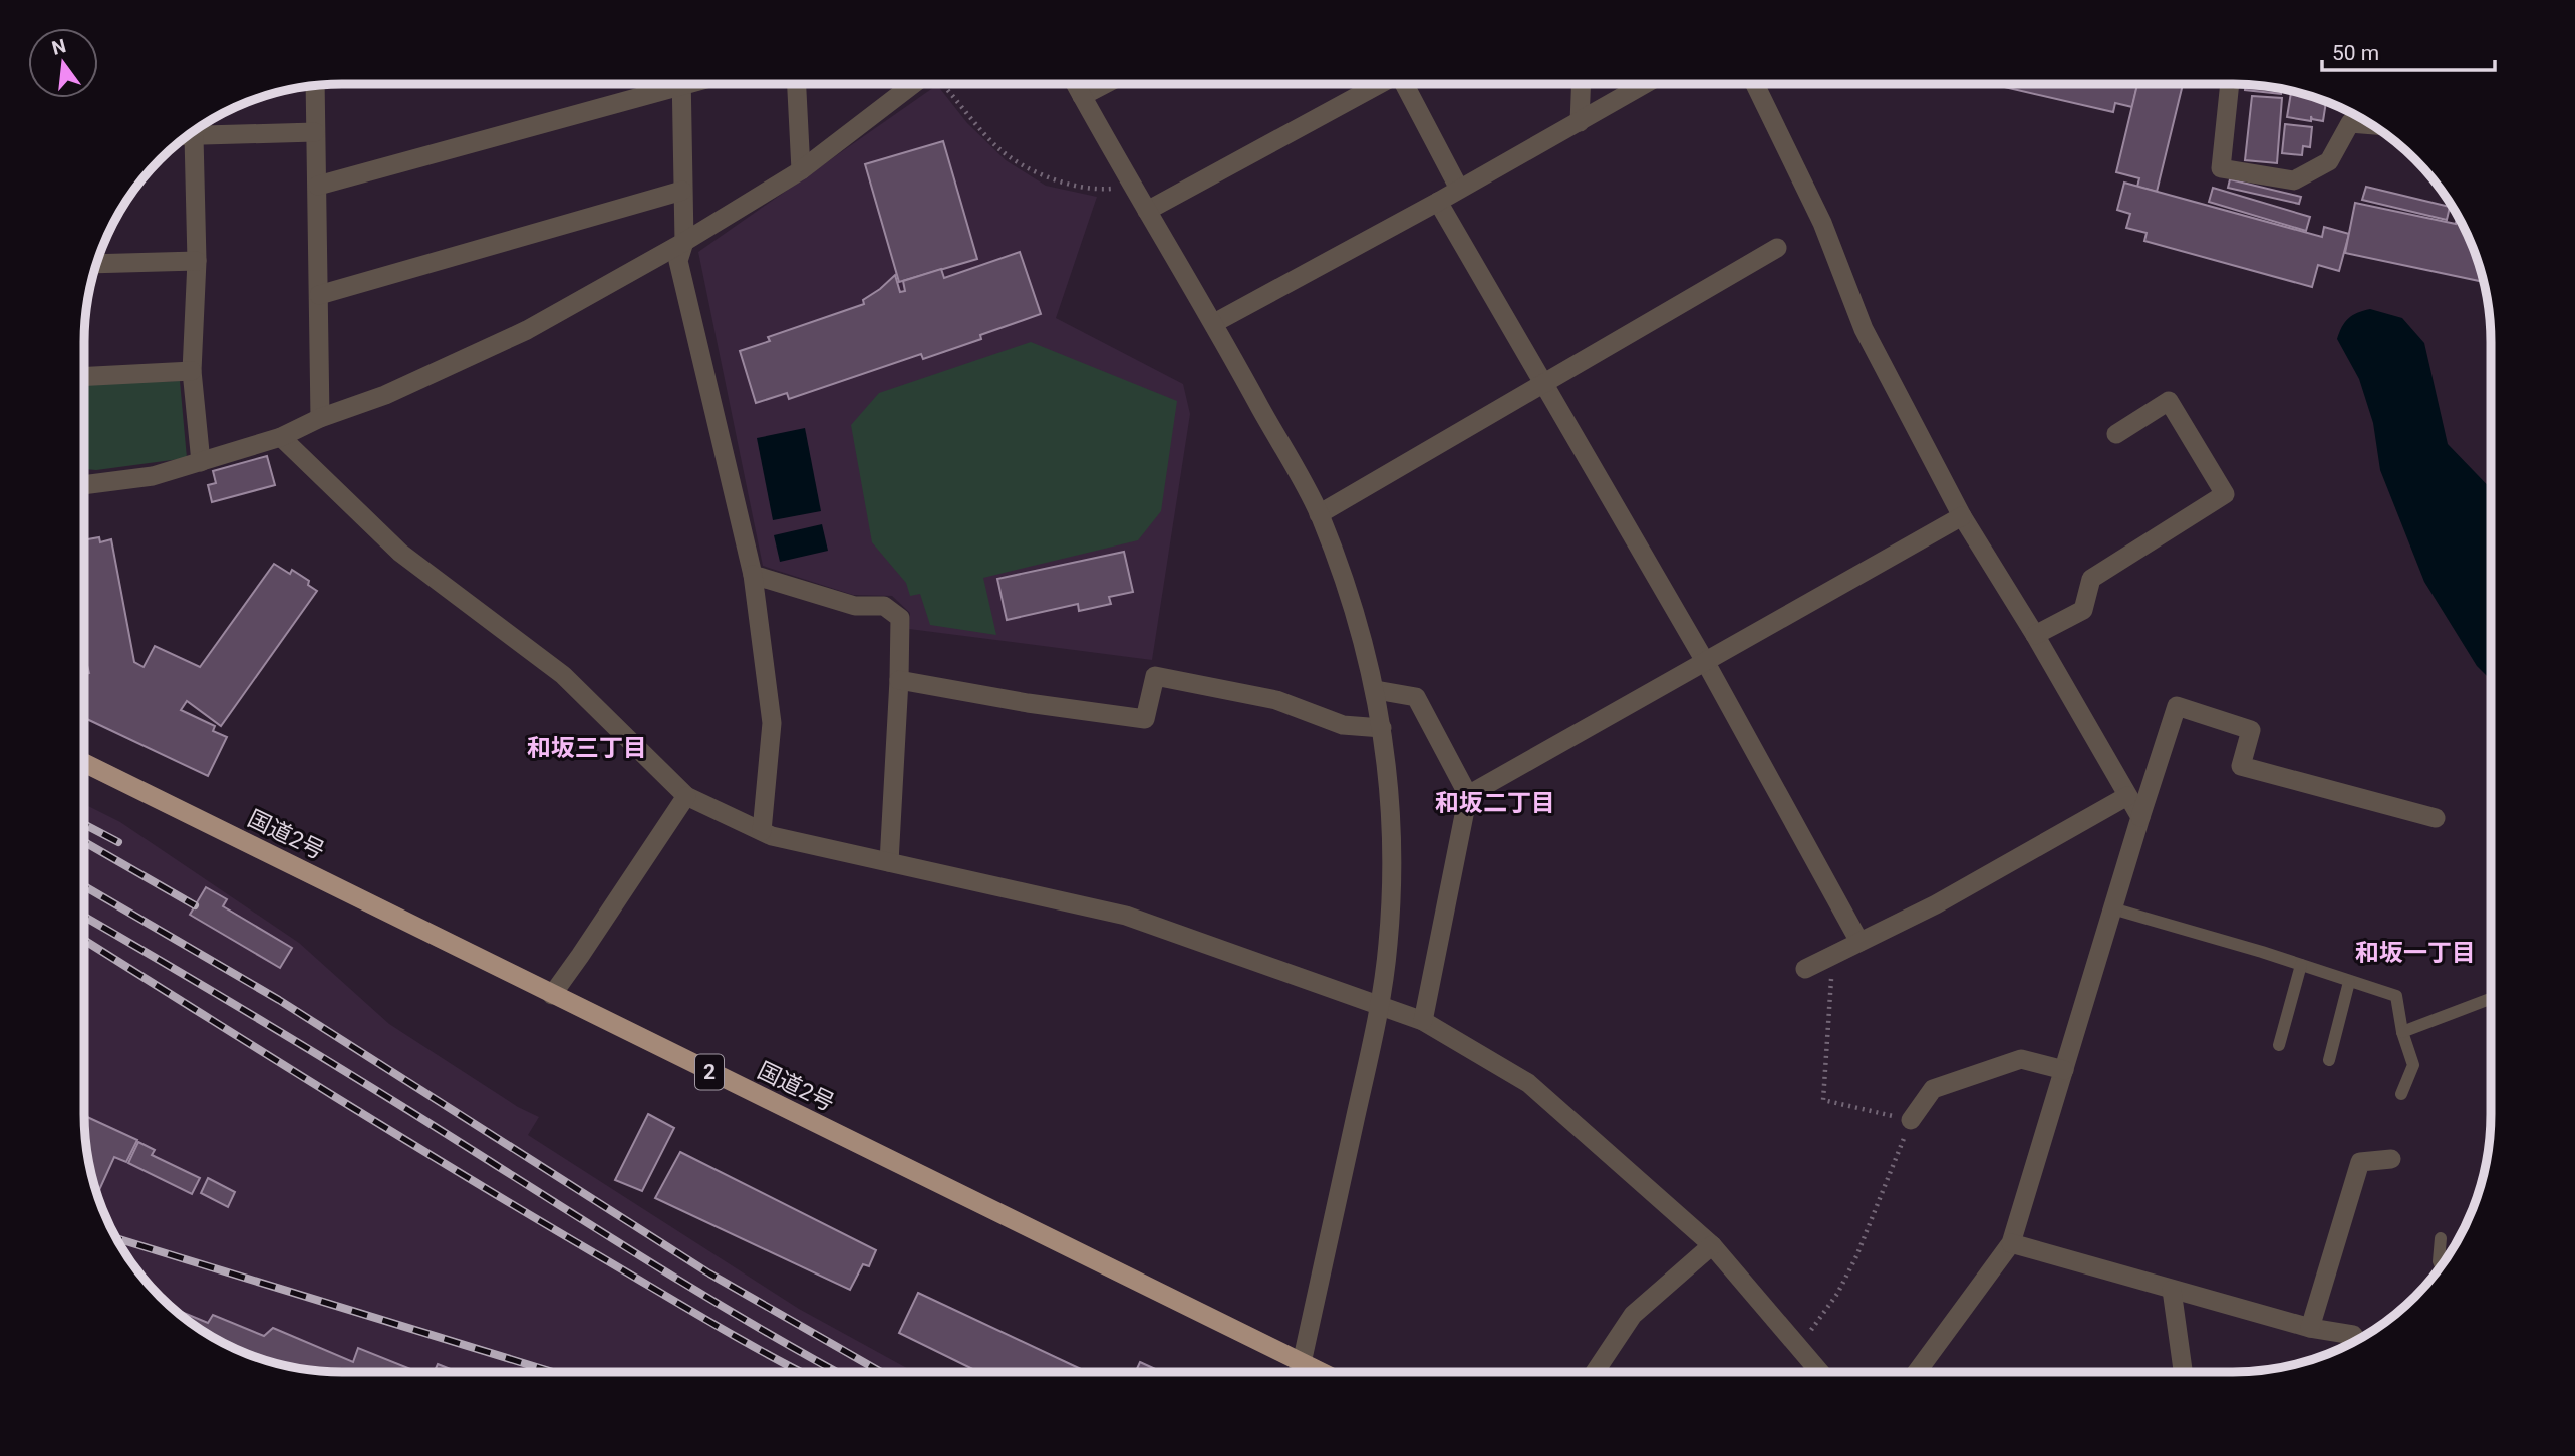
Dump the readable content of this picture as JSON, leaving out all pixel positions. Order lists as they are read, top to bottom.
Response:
{
  "streets": {
    "highway": ["国道2号", "2"]
  },
  "districts": ["和坂三丁目", "和坂二丁目", "和坂一丁目"],
  "scale_bar": "50 m",
  "north": "top"
}
